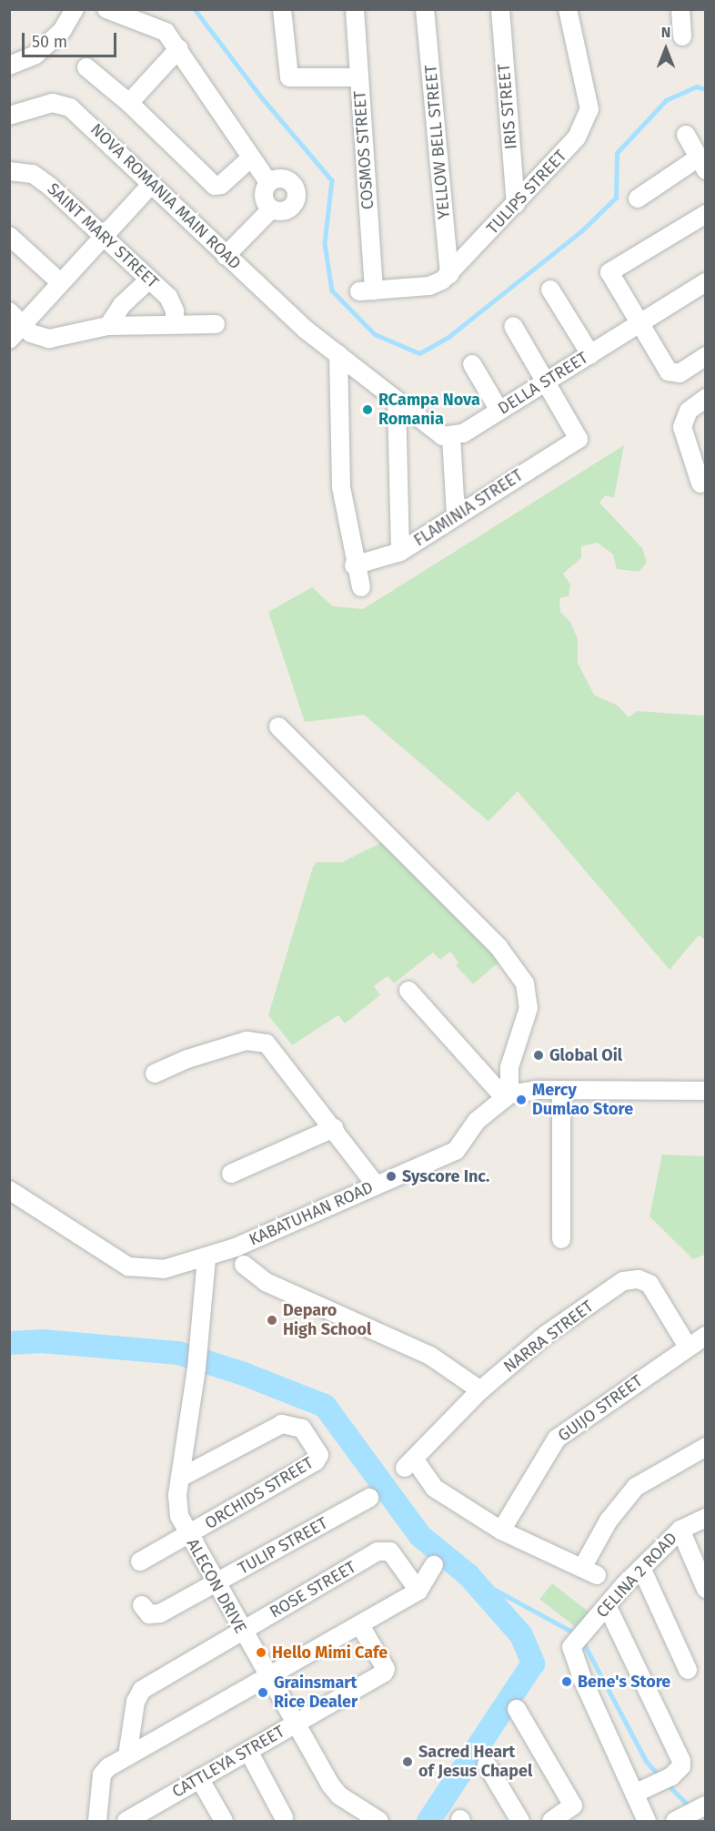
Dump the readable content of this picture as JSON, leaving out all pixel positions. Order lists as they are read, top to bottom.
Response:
{
  "streets": {
    "street": [
      "IRIS STREET",
      "YELLOW BELL STREET",
      "COSMOS STREET",
      "TULIPS STREET",
      "NOVA ROMANIA MAIN ROAD",
      "SAINT MARY STREET",
      "DELLA STREET",
      "FLAMINIA STREET",
      "KABATUHAN ROAD",
      "NARRA STREET",
      "GUIJO STREET",
      "ORCHIDS STREET",
      "TULIP STREET",
      "CELINA 2 ROAD",
      "ALECON DRIVE",
      "ROSE STREET",
      "CATTLEYA STREET"
    ]
  },
  "crossings": [
    ["IRIS STREET", "TULIPS STREET"],
    ["YELLOW BELL STREET", "TULIPS STREET"],
    ["COSMOS STREET", "TULIPS STREET"],
    ["DELLA STREET", "FLAMINIA STREET"],
    ["KABATUHAN ROAD", "ALECON DRIVE"],
    ["NARRA STREET", "GUIJO STREET"],
    ["ORCHIDS STREET", "ALECON DRIVE"],
    ["TULIP STREET", "ALECON DRIVE"],
    ["ALECON DRIVE", "ROSE STREET"],
    ["ALECON DRIVE", "CATTLEYA STREET"]
  ],
  "places": [
    "RCampa Nova Romania",
    "Global Oil",
    "Mercy Dumlao Store",
    "Syscore Inc.",
    "Deparo High School",
    "Hello Mimi Cafe",
    "Bene's Store",
    "Grainsmart Rice Dealer",
    "Sacred Heart of Jesus Chapel"
  ],
  "scale_bar": "50 m",
  "north": "top"
}
